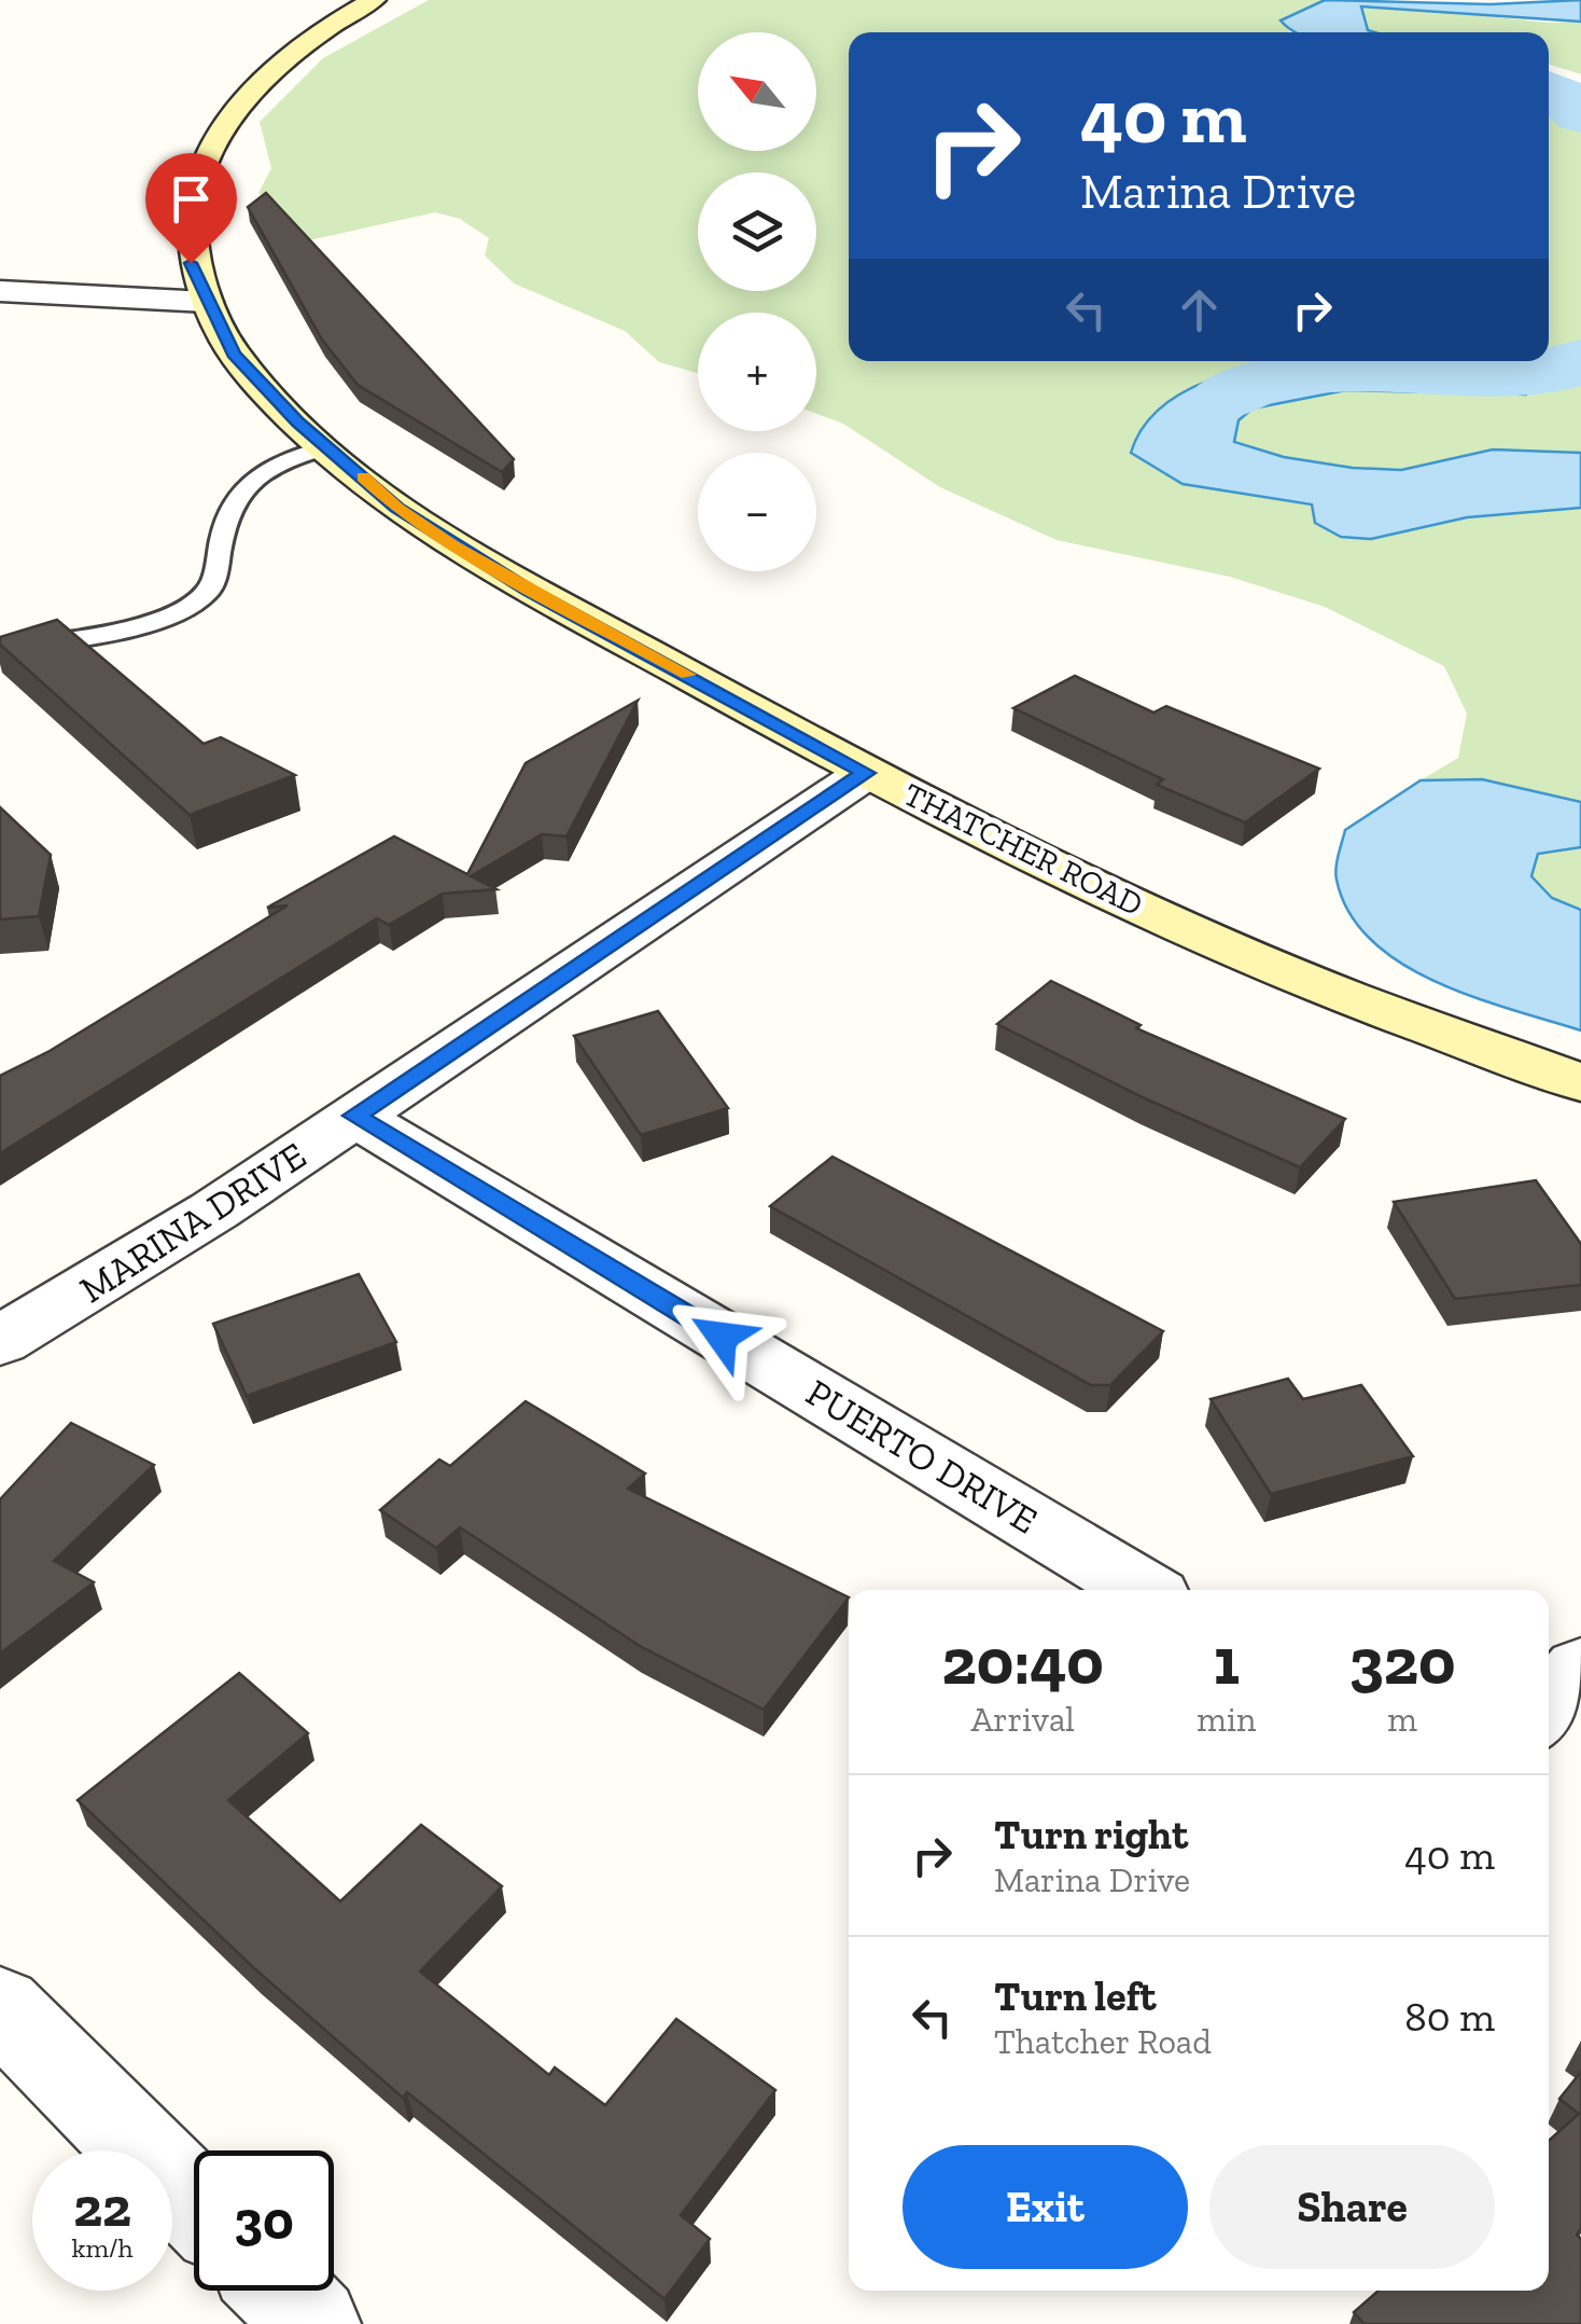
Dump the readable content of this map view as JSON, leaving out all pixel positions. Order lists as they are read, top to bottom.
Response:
{
  "streets": {
    "main road": ["THATCHER ROAD"],
    "street": ["MARINA DRIVE", "PUERTO DRIVE"]
  },
  "crossings": [
    ["THATCHER ROAD", "MARINA DRIVE"],
    ["MARINA DRIVE", "PUERTO DRIVE"]
  ],
  "north": "top left",
  "page": {
    "map_buttons": ["+", "−"],
    "turn": ["40 m", "Marina Drive"],
    "eta": [
      "20:40",
      "Arrival",
      "1",
      "min",
      "320",
      "m"
    ],
    "list": [
      {
        "name": "Turn right",
        "note": "Marina Drive",
        "value": "40 m"
      },
      {
        "name": "Turn left",
        "note": "Thatcher Road",
        "value": "80 m"
      }
    ],
    "buttons": ["Exit", "Share"],
    "speed": "22 km/h",
    "limit": "30"
  }
}
